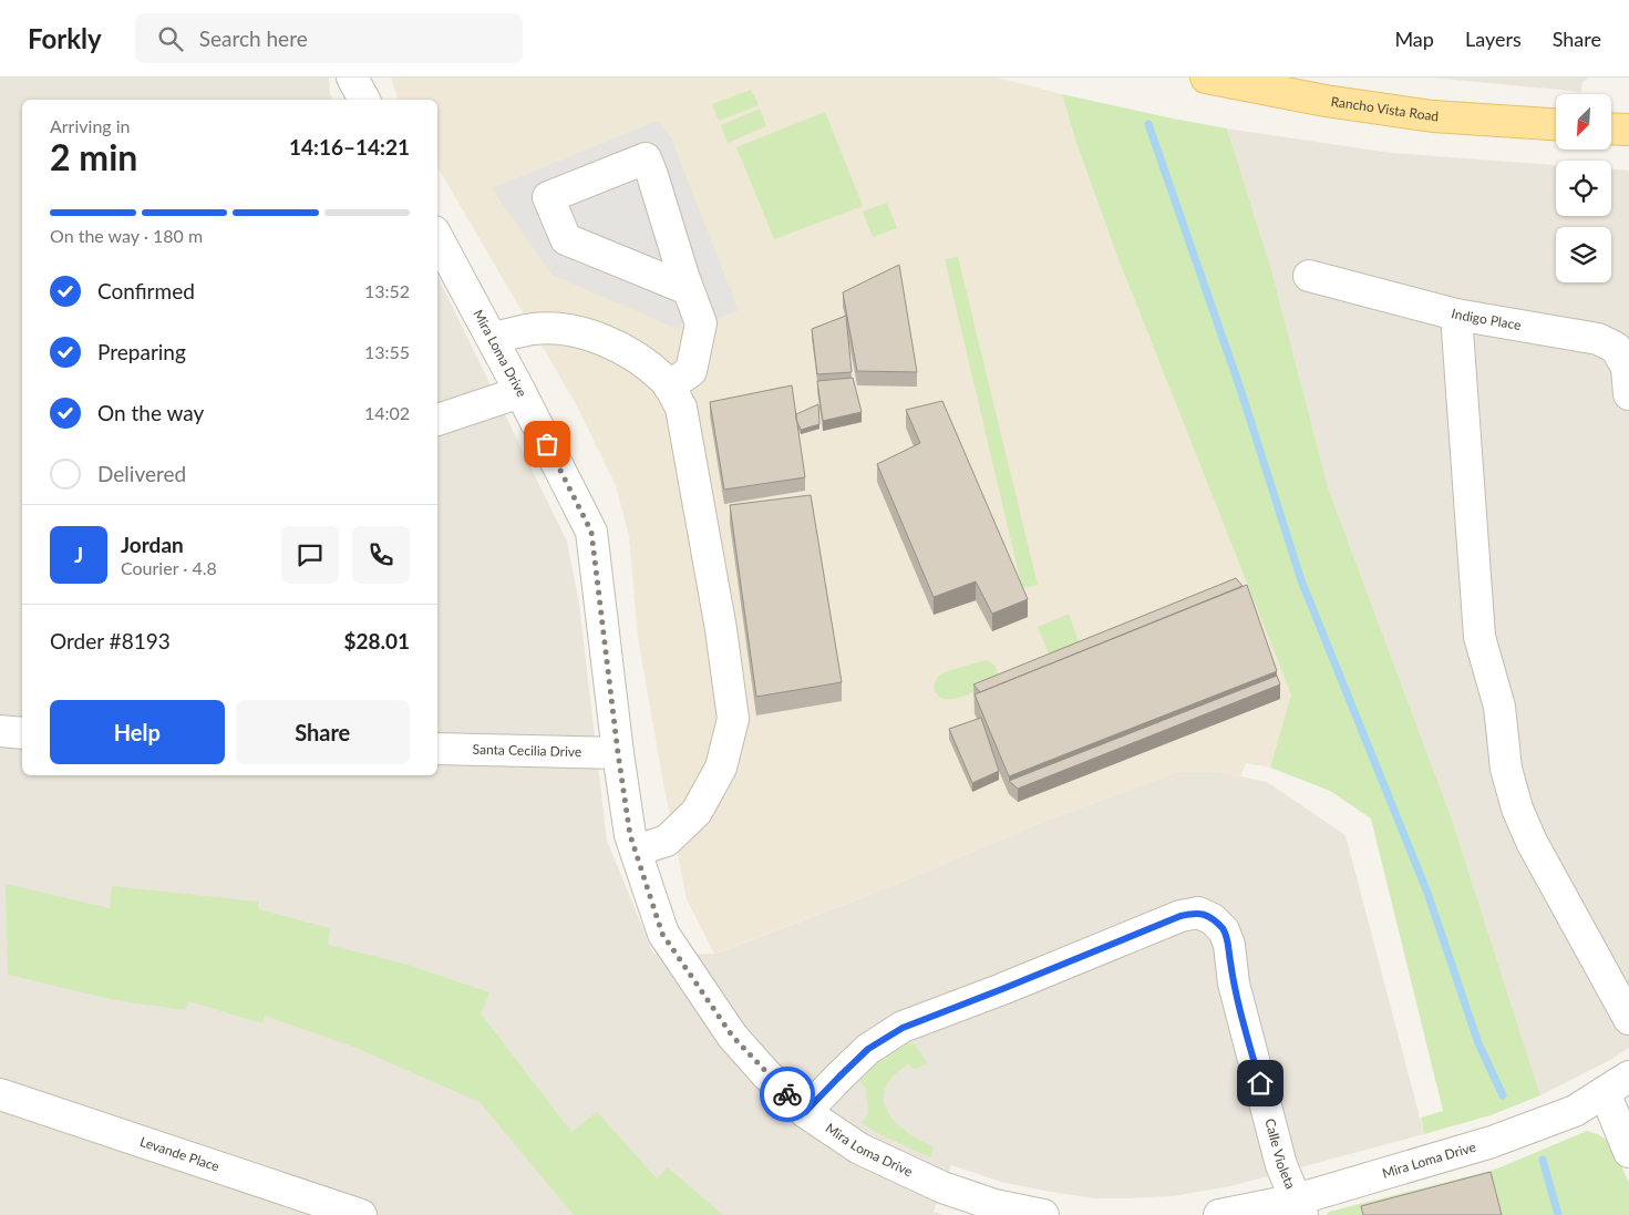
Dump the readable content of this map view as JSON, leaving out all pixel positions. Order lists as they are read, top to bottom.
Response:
{
  "streets": {
    "main road": ["Rancho Vista Road"],
    "street": [
      "Indigo Place",
      "Mira Loma Drive",
      "Santa Cecilia Drive",
      "Levande Place",
      "Calle Violeta"
    ]
  },
  "crossings": [
    ["Mira Loma Drive", "Santa Cecilia Drive"],
    ["Mira Loma Drive", "Calle Violeta"]
  ],
  "north": "bottom left",
  "page": {
    "header": "Forkly",
    "search": "Search here",
    "nav": ["Map", "Layers", "Share"],
    "heading": ["2 min", "Arriving in", "14:16–14:21"],
    "panel": [
      "Jordan",
      "Courier · 4.8",
      "Order #8193",
      "$28.01"
    ],
    "bar": "On the way · 180 m",
    "list": [
      ["Confirmed", "13:52"],
      ["Preparing", "13:55"],
      ["On the way", "14:02"],
      "Delivered"
    ],
    "round": "J",
    "buttons": ["Help", "Share"]
  }
}
